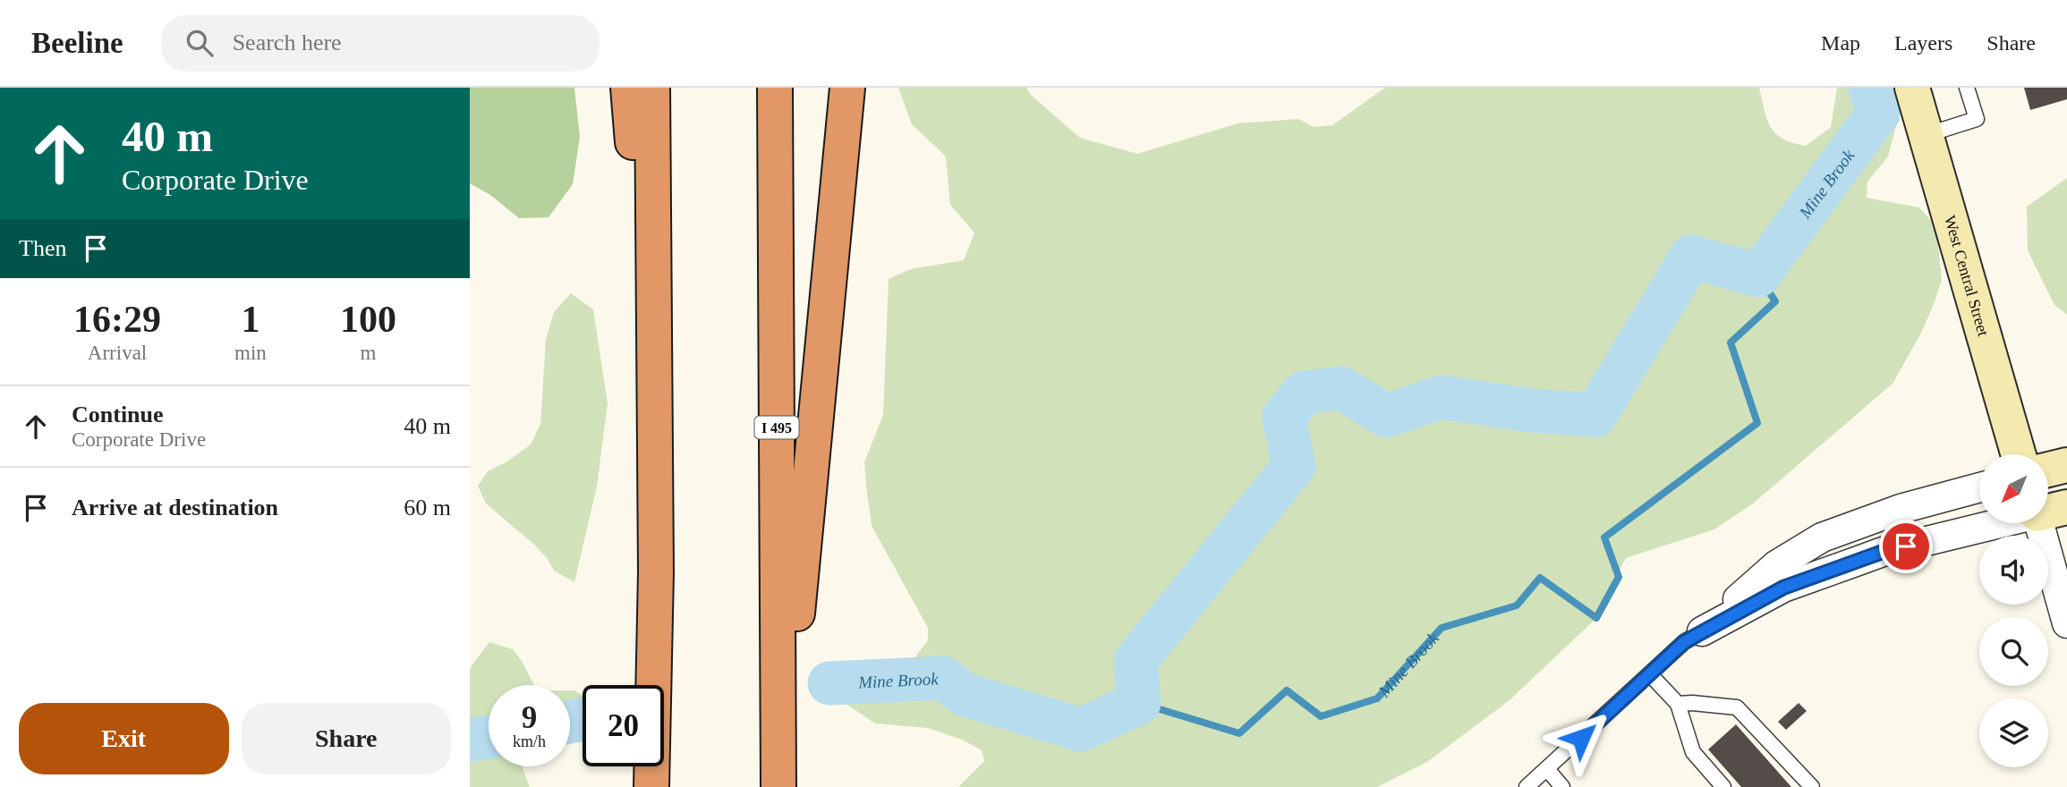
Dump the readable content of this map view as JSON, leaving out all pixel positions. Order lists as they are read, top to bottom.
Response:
{
  "streets": {
    "highway": ["I 495"],
    "street": ["West Central Street"]
  },
  "water": ["Mine Brook"],
  "north": "bottom left",
  "page": {
    "header": "Beeline",
    "search": "Search here",
    "nav": ["Map", "Layers", "Share"],
    "turn": ["40 m", "Corporate Drive"],
    "then": "Then",
    "eta": [
      "16:29",
      "Arrival",
      "1",
      "min",
      "100",
      "m"
    ],
    "list": [
      {
        "name": "Continue",
        "note": "Corporate Drive",
        "value": "40 m"
      },
      {
        "name": "Arrive at destination",
        "value": "60 m"
      }
    ],
    "speed": "9 km/h",
    "limit": "20",
    "buttons": ["Exit", "Share"]
  }
}
